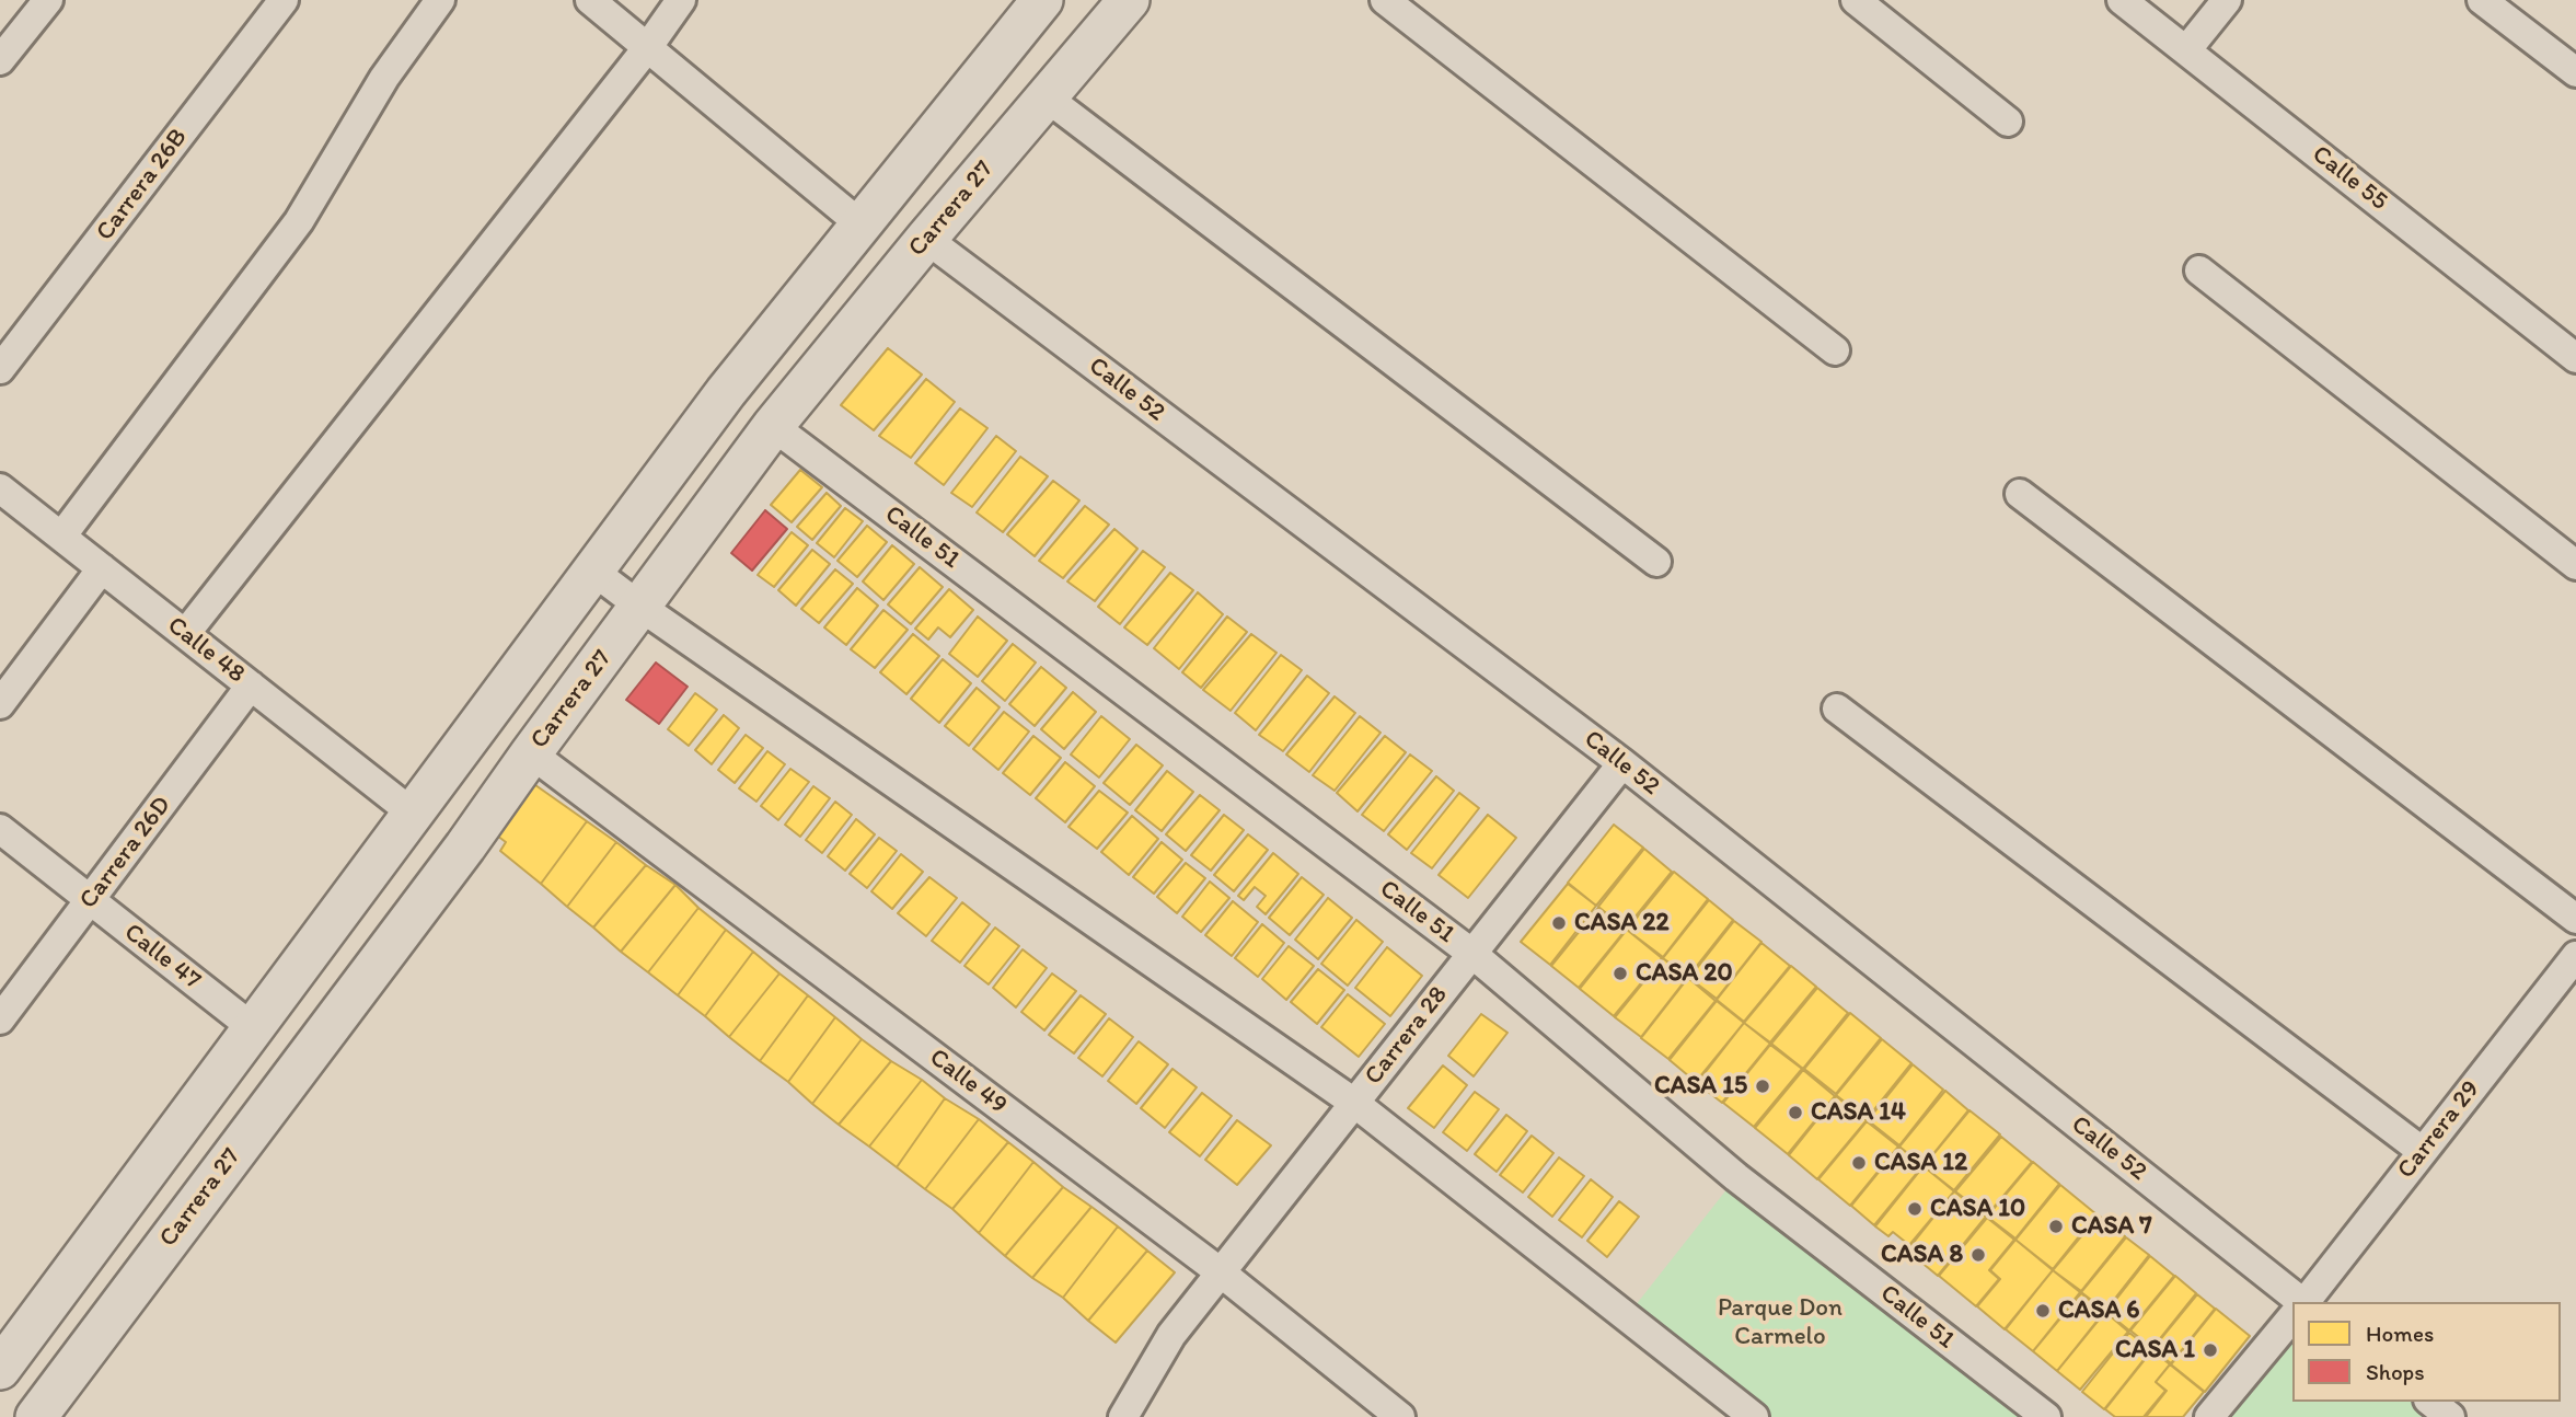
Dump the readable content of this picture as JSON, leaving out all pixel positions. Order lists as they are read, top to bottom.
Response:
{
  "streets": {
    "street": [
      "Calle 55",
      "Carrera 26B",
      "Carrera 27",
      "Calle 52",
      "Calle 51",
      "Calle 48",
      "Carrera 26D",
      "Calle 47",
      "Carrera 28",
      "Calle 49",
      "Carrera 29"
    ]
  },
  "crossings": [
    ["Carrera 27", "Calle 52"],
    ["Carrera 27", "Calle 51"],
    ["Carrera 27", "Calle 49"],
    ["Calle 52", "Carrera 28"],
    ["Calle 51", "Carrera 28"],
    ["Calle 48", "Carrera 26D"],
    ["Carrera 26D", "Calle 47"],
    ["Carrera 28", "Calle 49"]
  ],
  "parks": ["Parque Don Carmelo"],
  "places": [
    "CASA 22",
    "CASA 20",
    "CASA 15",
    "CASA 14",
    "CASA 12",
    "CASA 10",
    "CASA 7",
    "CASA 8",
    "CASA 6",
    "CASA 1"
  ],
  "legend": ["Homes", "Shops"]
}
